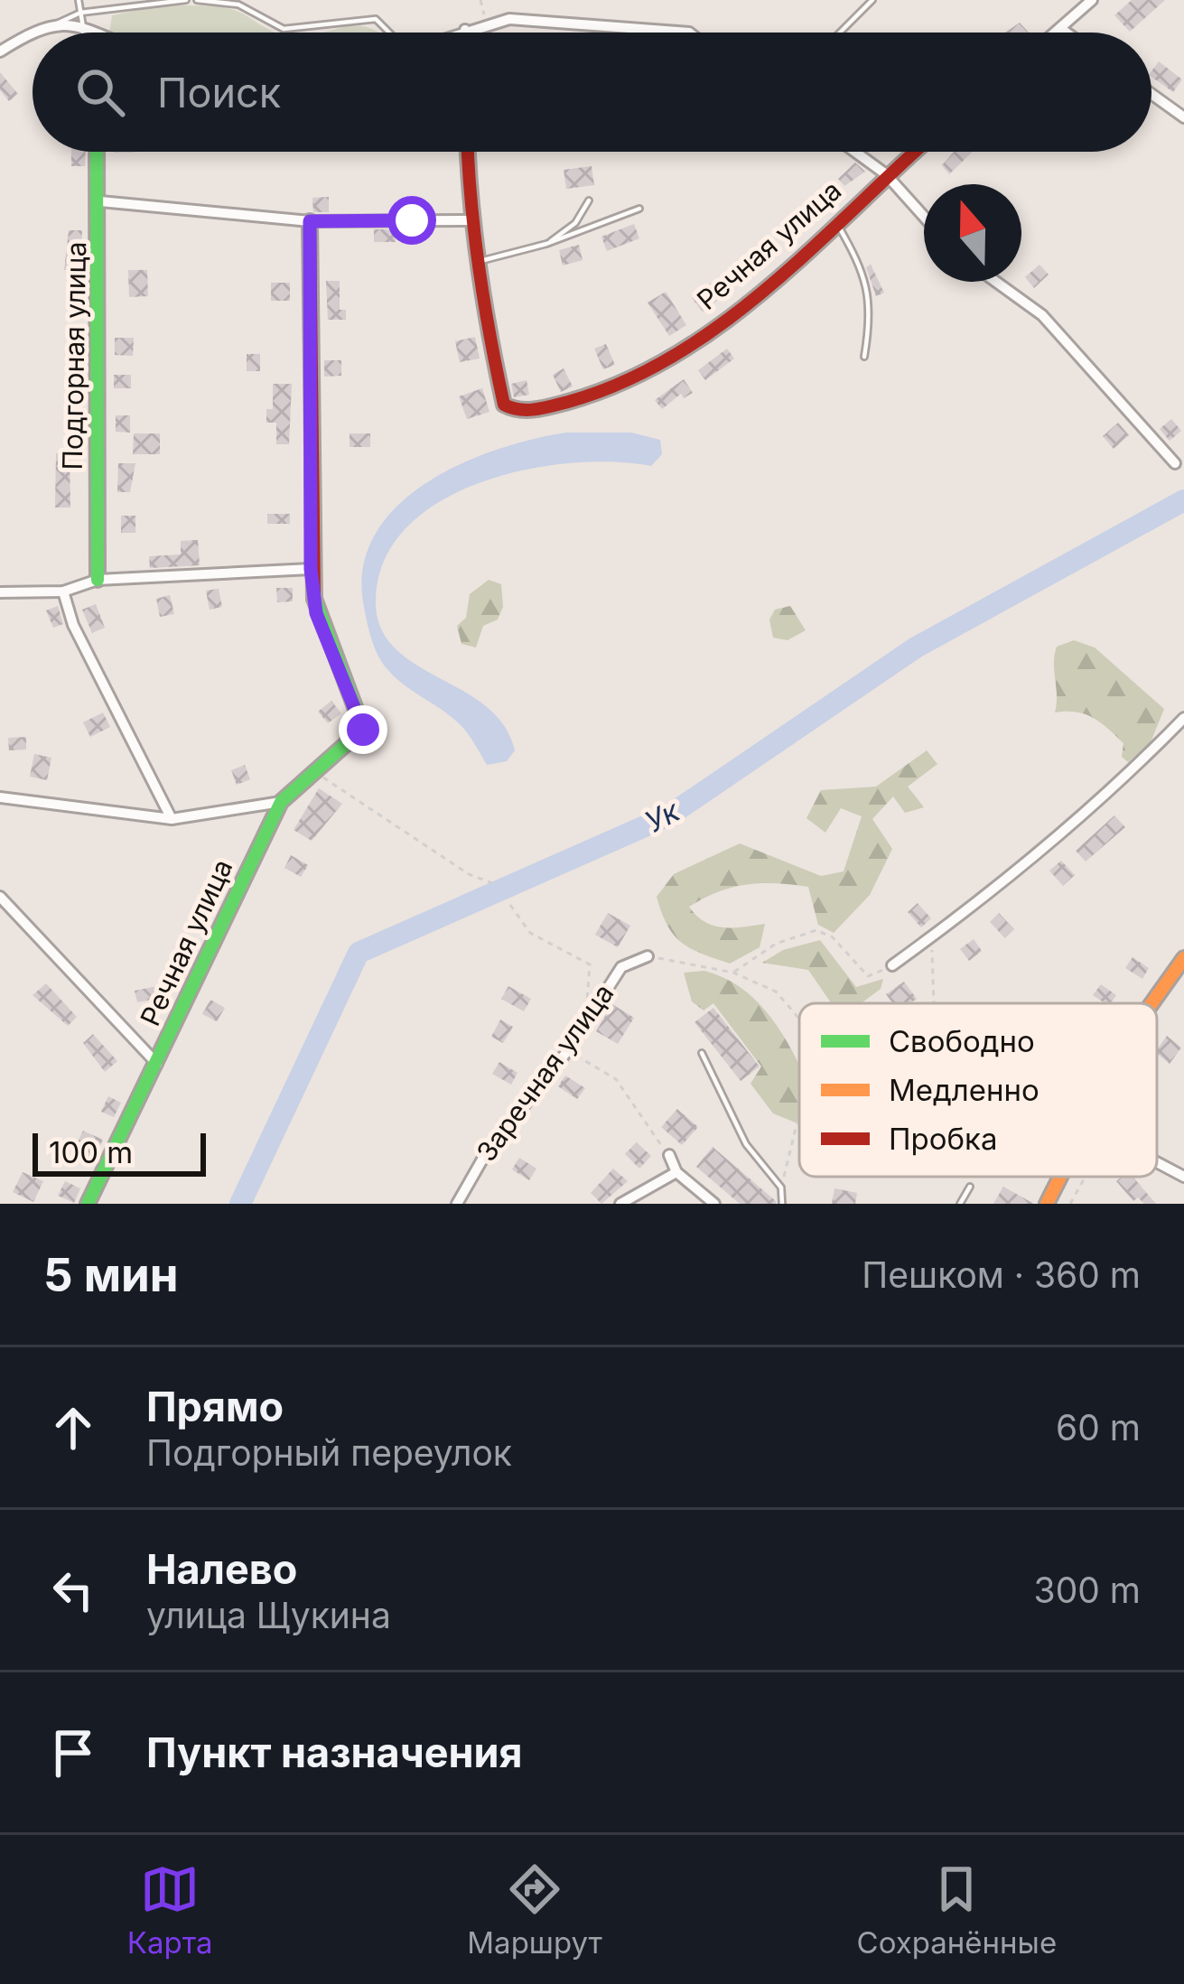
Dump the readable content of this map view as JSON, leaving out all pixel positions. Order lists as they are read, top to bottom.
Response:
{
  "streets": {
    "street": ["Речная улица", "Подгорная улица", "Заречная улица"]
  },
  "water": ["Ук"],
  "legend": ["Свободно", "Медленно", "Пробка"],
  "scale_bar": "100 m",
  "north": "top",
  "page": {
    "search": "Поиск",
    "scale": "100 m",
    "heading": ["5 мин", "Пешком · 360 m"],
    "list": [
      ["Прямо", "Подгорный переулок", "60 m"],
      ["Налево", "улица Щукина", "300 m"],
      "Пункт назначения"
    ],
    "nav": ["Карта", "Маршрут", "Сохранённые"]
  }
}
